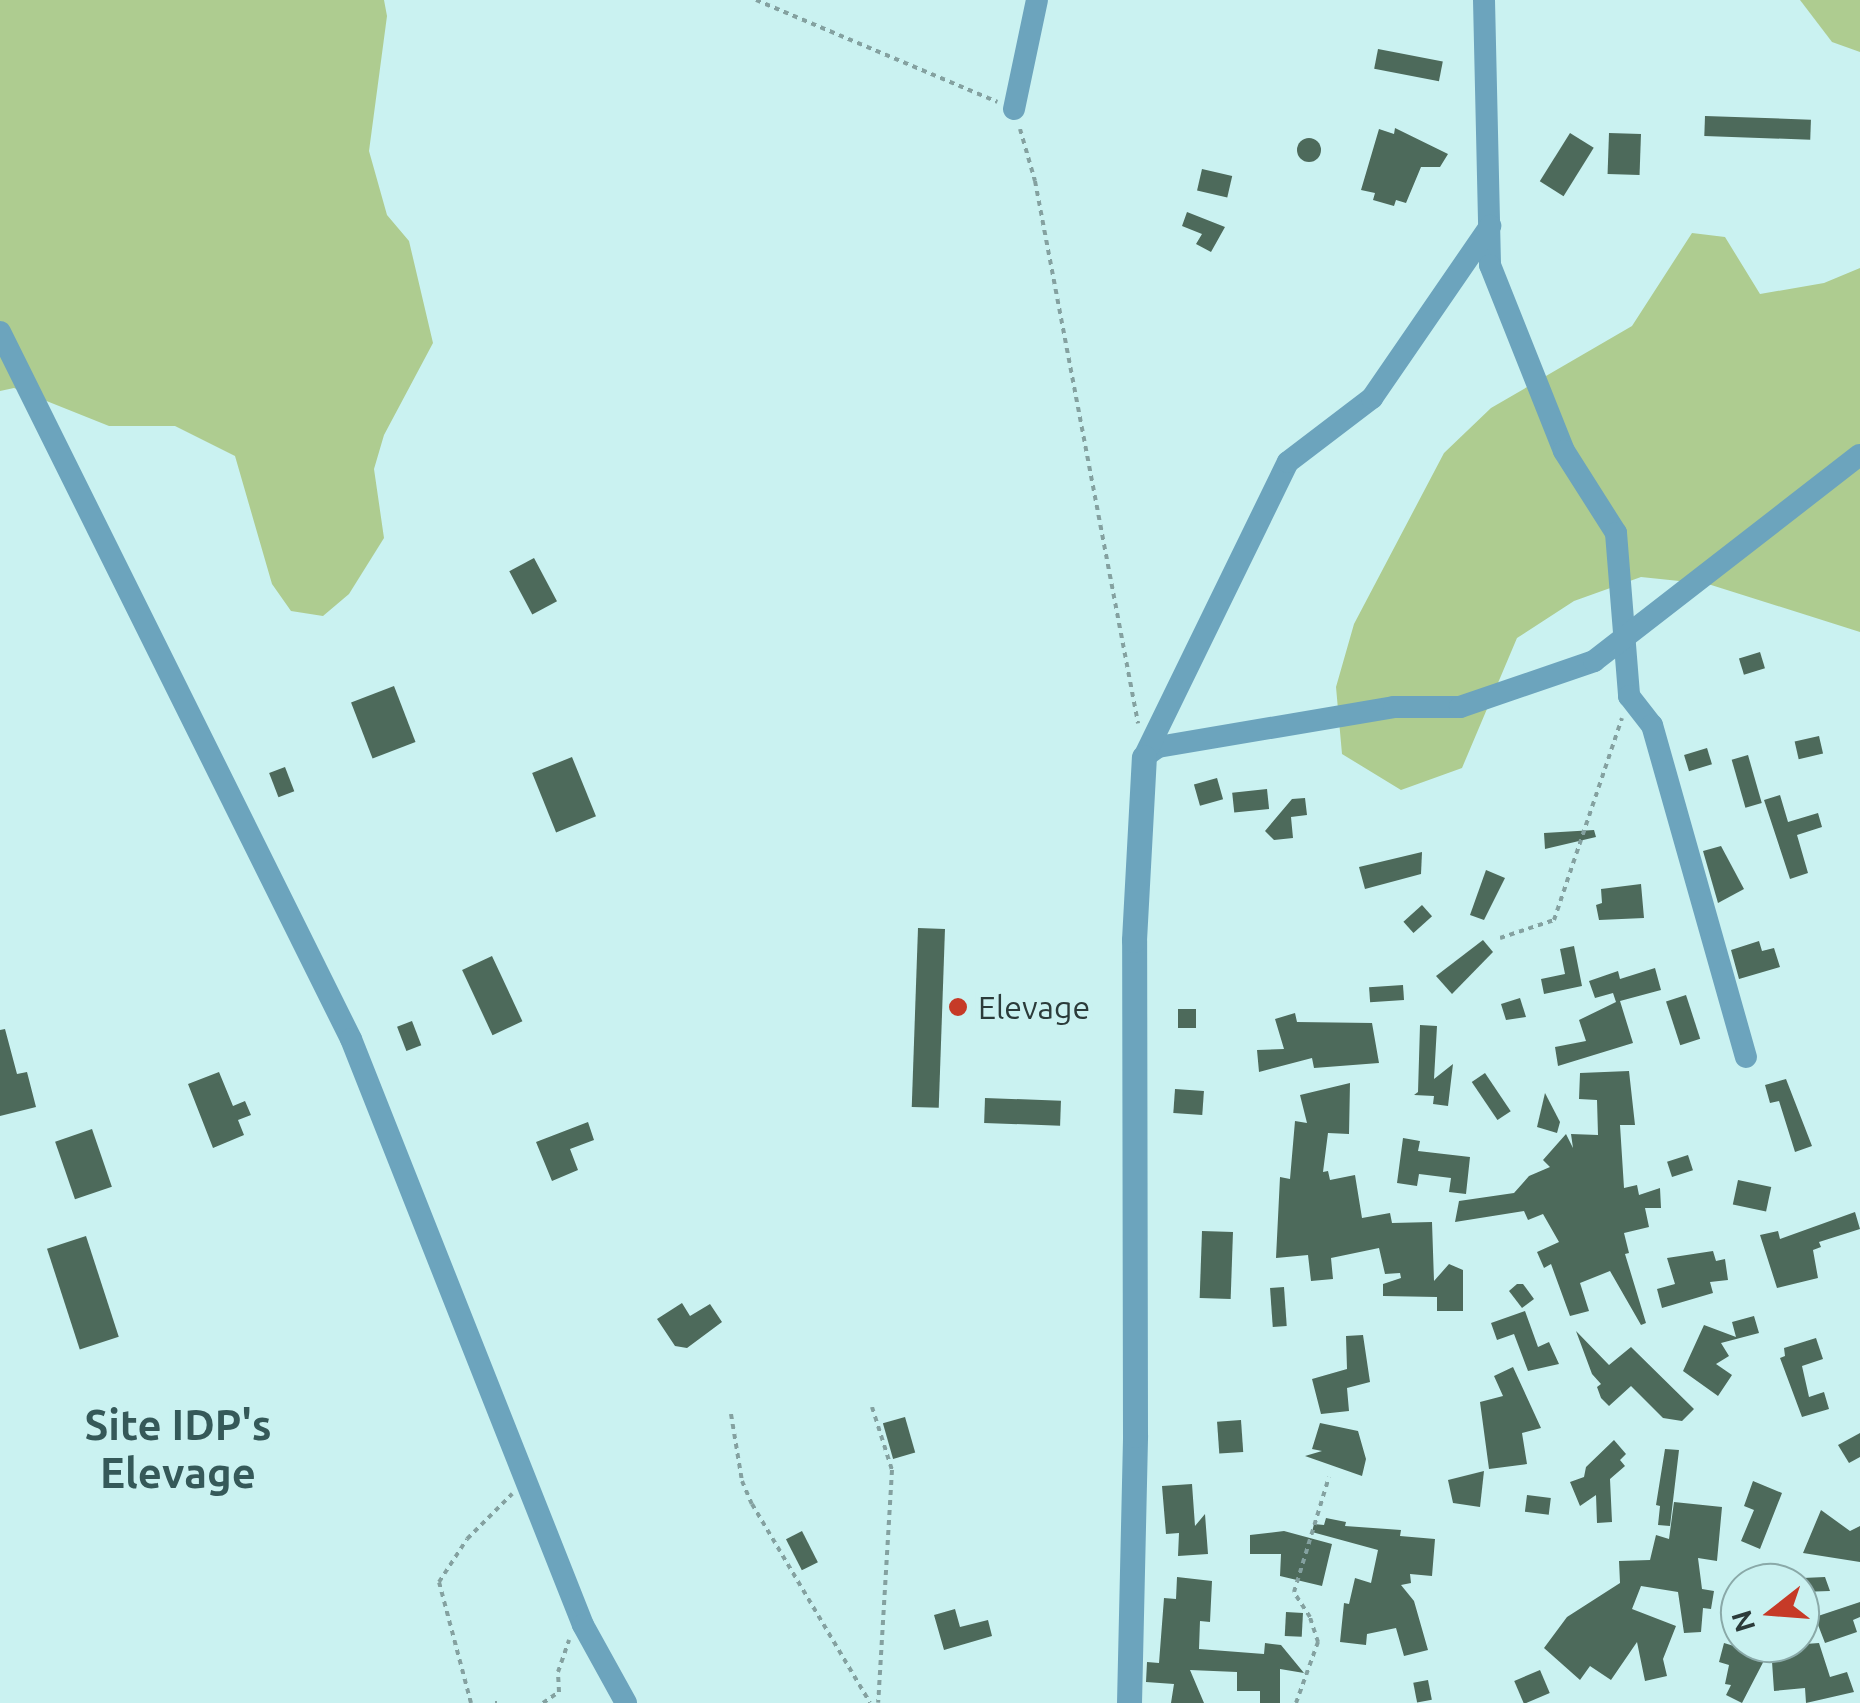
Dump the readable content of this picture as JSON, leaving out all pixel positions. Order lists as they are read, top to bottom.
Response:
{
  "districts": ["Site IDP's Elevage"],
  "places": ["Elevage"],
  "north": "left"
}
